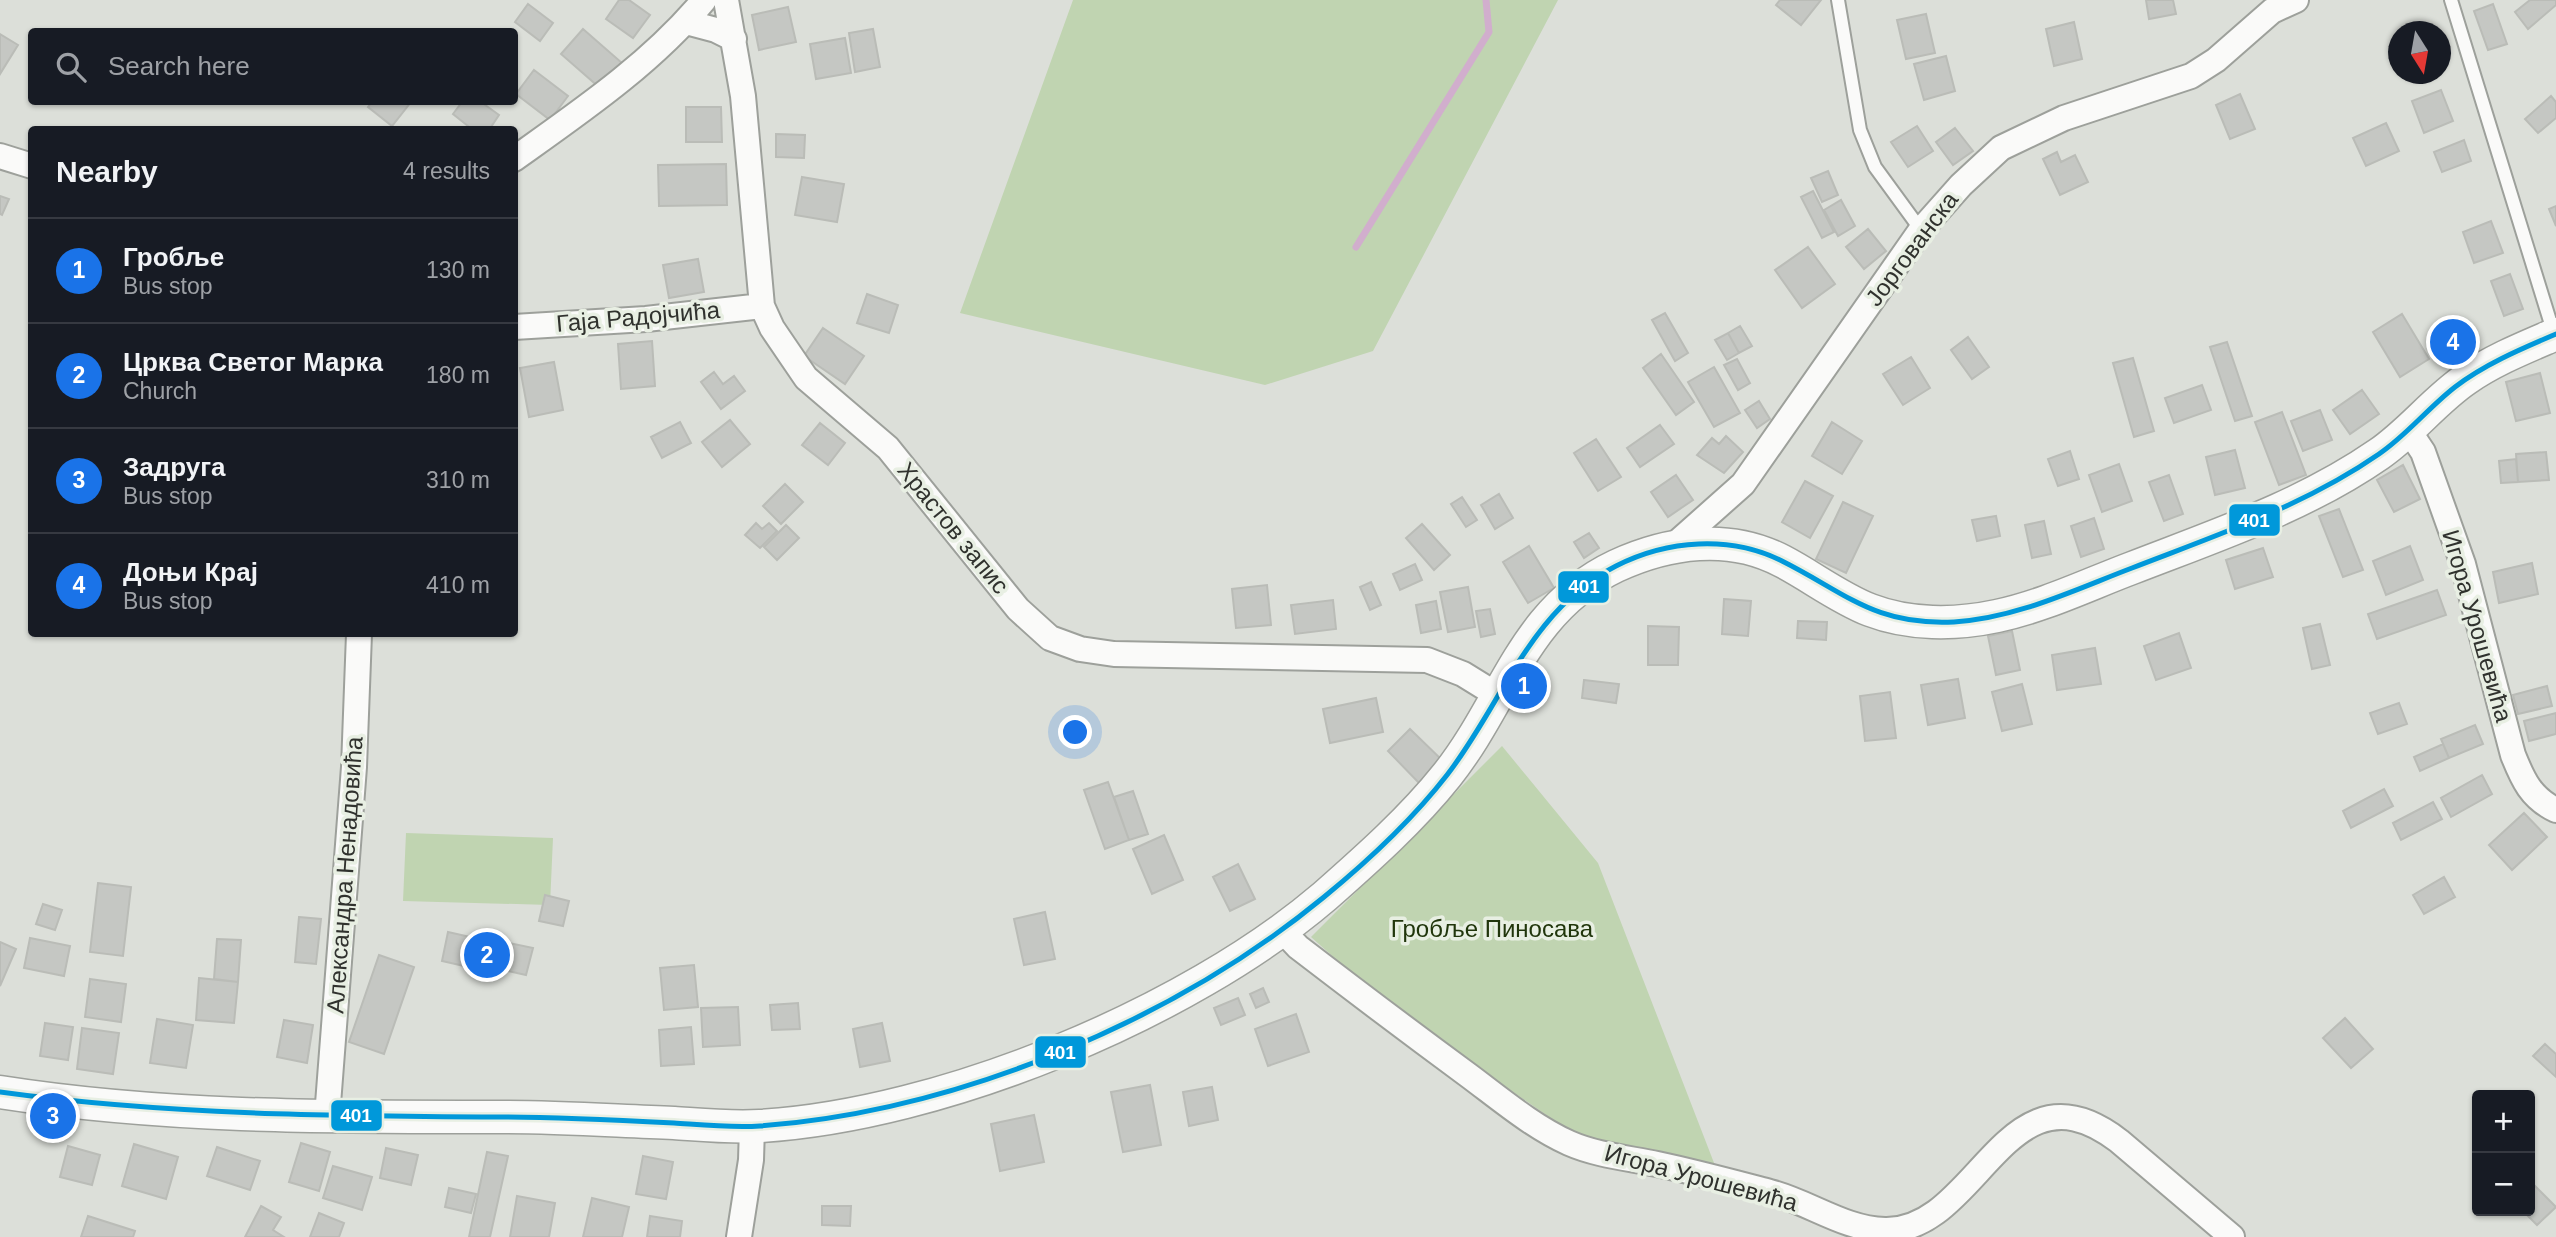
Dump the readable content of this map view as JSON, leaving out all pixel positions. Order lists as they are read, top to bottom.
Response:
{
  "streets": {
    "street": [
      "Јоргованска",
      "Гаја Радојчића",
      "Храстов запис",
      "Игора Урошевића",
      "Александра Ненадовића"
    ]
  },
  "crossings": [
    ["Гаја Радојчића", "Храстов запис"]
  ],
  "parks": ["Гробље Пиносава"],
  "lines": ["transit line 401"],
  "north": "bottom",
  "page": {
    "search": "Search here",
    "heading": ["Nearby", "4 results"],
    "list": [
      {
        "mark": "1",
        "name": "Гробље",
        "note": "Bus stop",
        "value": "130 m"
      },
      {
        "mark": "2",
        "name": "Црква Светог Марка",
        "note": "Church",
        "value": "180 m"
      },
      {
        "mark": "3",
        "name": "Задруга",
        "note": "Bus stop",
        "value": "310 m"
      },
      {
        "mark": "4",
        "name": "Доњи Крај",
        "note": "Bus stop",
        "value": "410 m"
      }
    ],
    "pins": [
      "4",
      "1",
      "2",
      "3"
    ],
    "map_buttons": ["+", "−"]
  }
}
